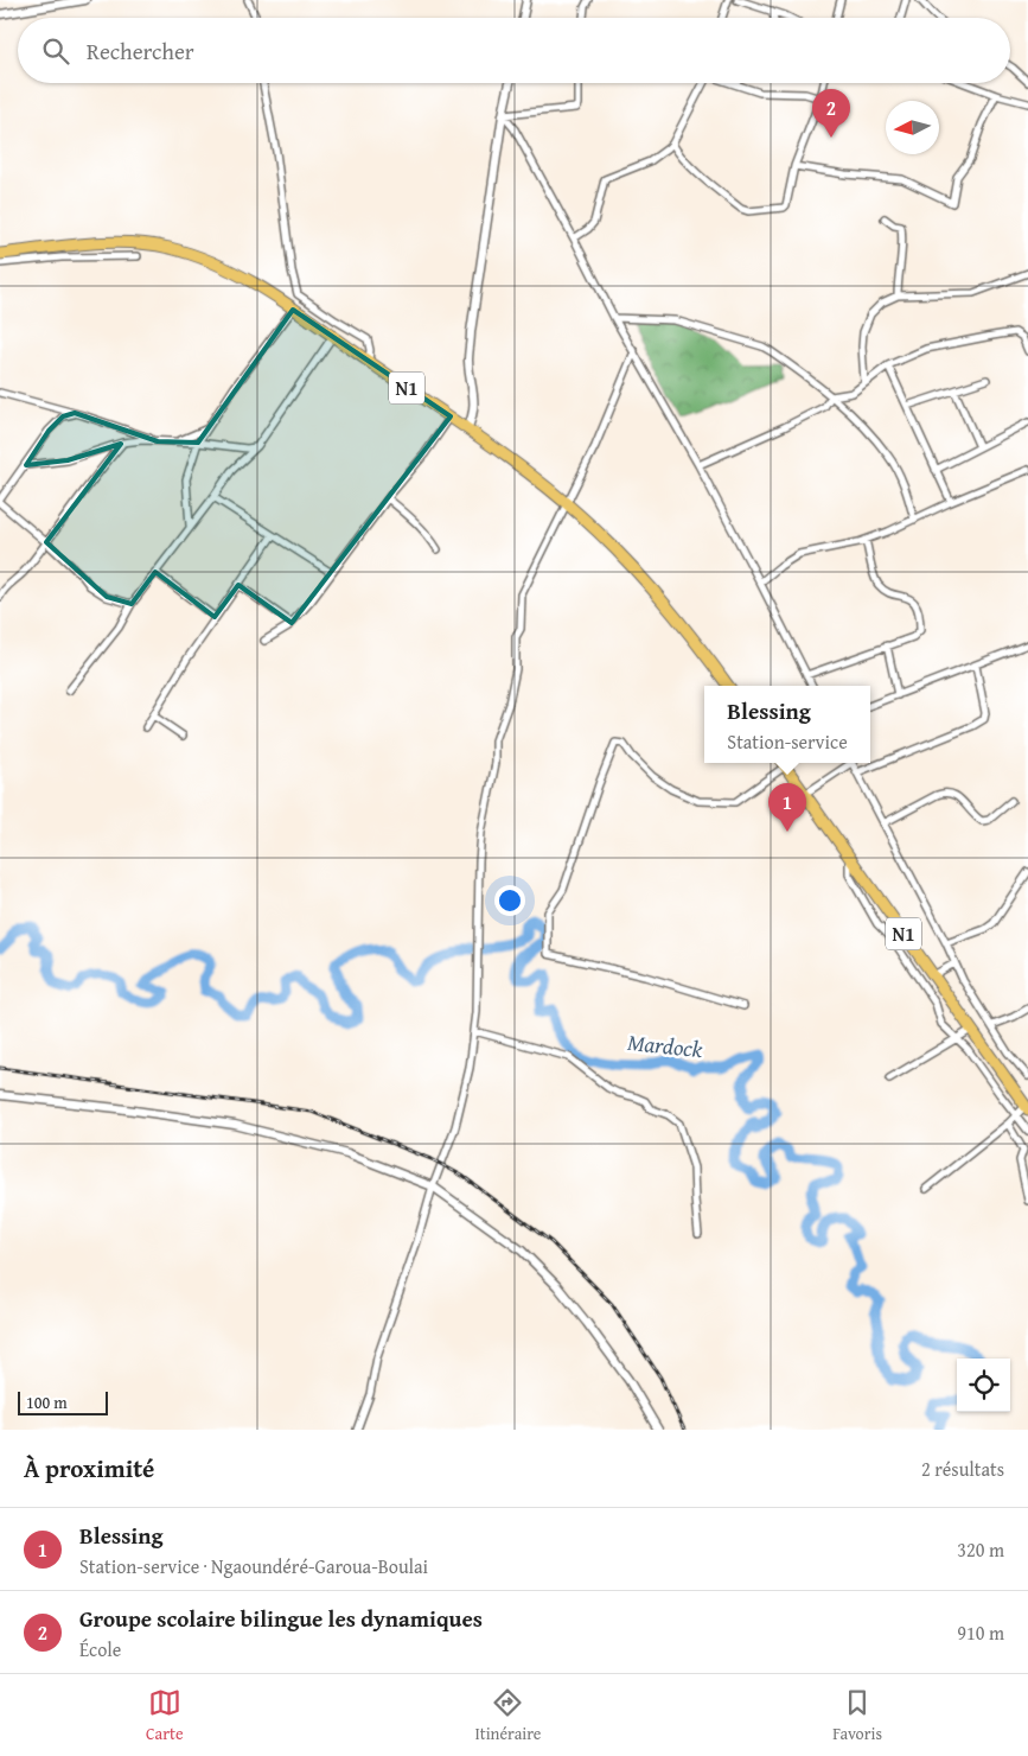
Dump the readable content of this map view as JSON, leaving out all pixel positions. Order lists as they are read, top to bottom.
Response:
{
  "streets": {
    "highway": ["N1"]
  },
  "water": ["Mardock"],
  "scale_bar": "100 m",
  "north": "left",
  "page": {
    "search": "Rechercher",
    "pins": ["2", "1"],
    "popup": ["Blessing", "Station-service"],
    "scale": "100 m",
    "heading": ["À proximité", "2 résultats"],
    "list": [
      {
        "mark": "1",
        "name": "Blessing",
        "note": "Station-service · Ngaoundéré-Garoua-Boulai",
        "value": "320 m"
      },
      {
        "mark": "2",
        "name": "Groupe scolaire bilingue les dynamiques",
        "note": "École",
        "value": "910 m"
      }
    ],
    "nav": ["Carte", "Itinéraire", "Favoris"]
  }
}
